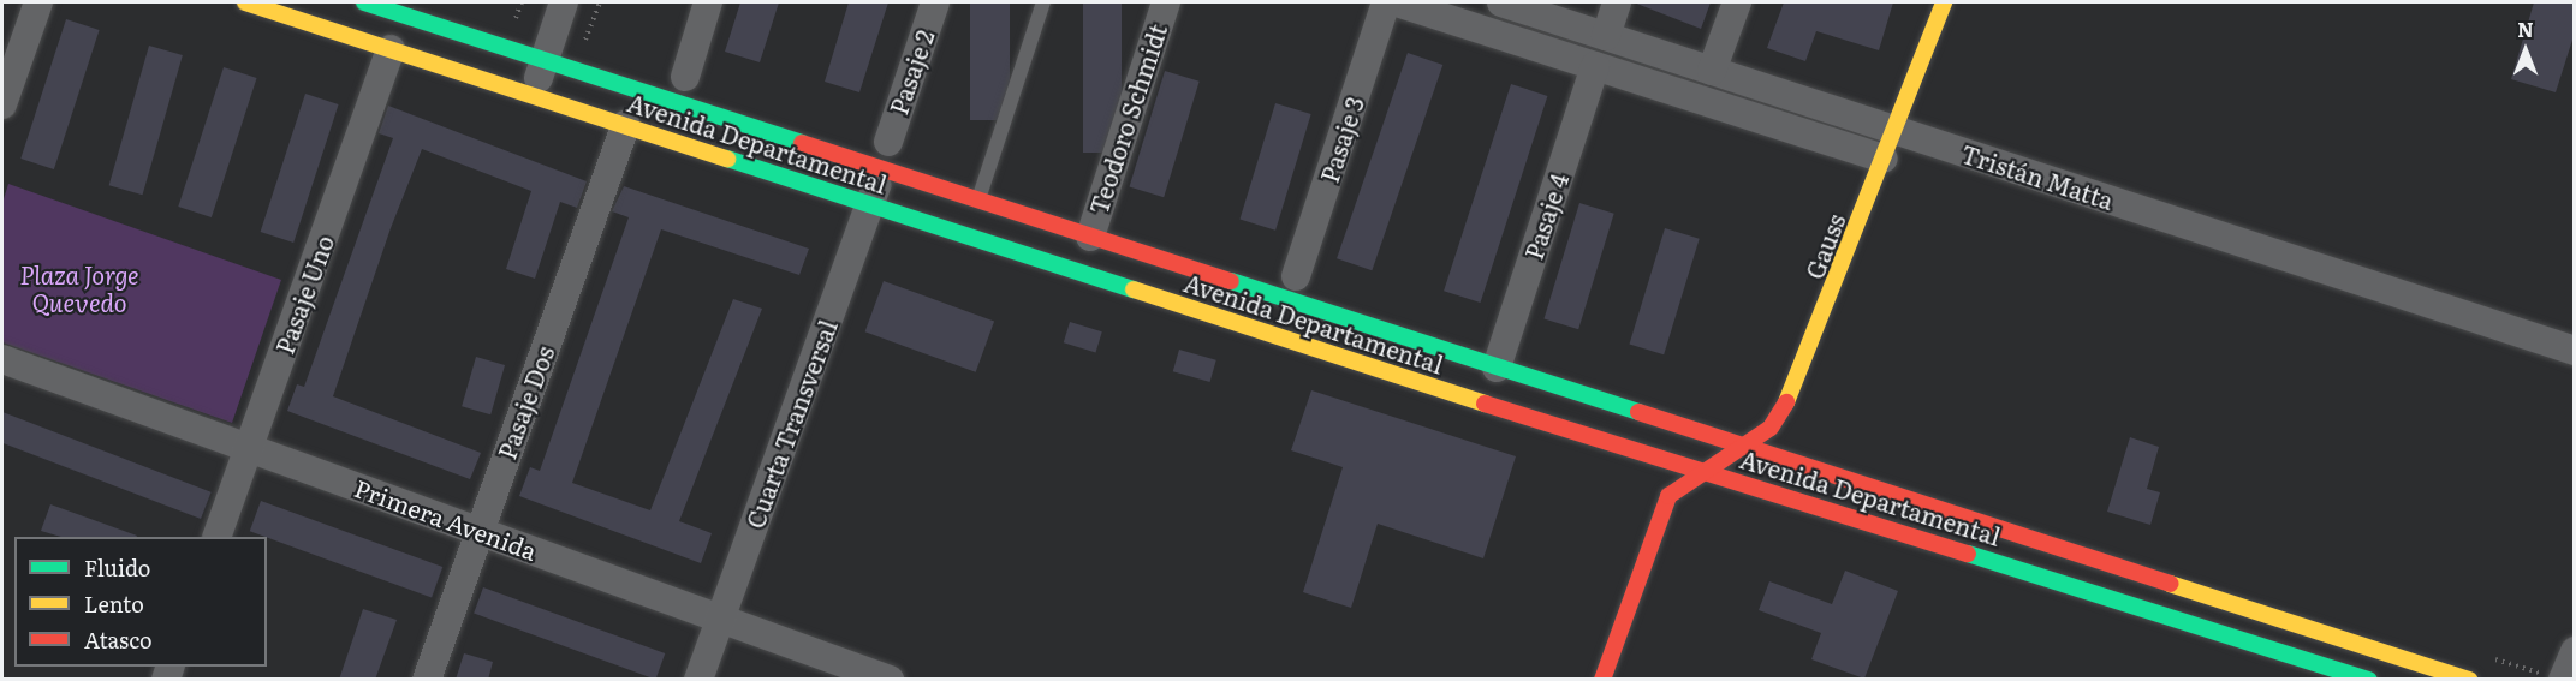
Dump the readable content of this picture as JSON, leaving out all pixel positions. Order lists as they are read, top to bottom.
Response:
{
  "streets": {
    "main road": ["Avenida Departamental", "Gauss"],
    "street": [
      "Pasaje 2",
      "Teodoro Schmidt",
      "Pasaje 3",
      "Tristán Matta",
      "Pasaje 4",
      "Pasaje Uno",
      "Pasaje Dos",
      "Cuarta Transversal",
      "Primera Avenida"
    ]
  },
  "crossings": [
    ["Pasaje 2", "Avenida Departamental"],
    ["Pasaje 2", "Cuarta Transversal"],
    ["Teodoro Schmidt", "Avenida Departamental"],
    ["Avenida Departamental", "Pasaje 4"],
    ["Avenida Departamental", "Gauss"],
    ["Avenida Departamental", "Pasaje Uno"],
    ["Avenida Departamental", "Pasaje Dos"],
    ["Avenida Departamental", "Cuarta Transversal"],
    ["Tristán Matta", "Gauss"],
    ["Pasaje Uno", "Primera Avenida"],
    ["Pasaje Dos", "Primera Avenida"],
    ["Cuarta Transversal", "Primera Avenida"]
  ],
  "parks": ["Plaza Jorge Quevedo"],
  "legend": ["Fluido", "Lento", "Atasco"],
  "north": "top"
}
